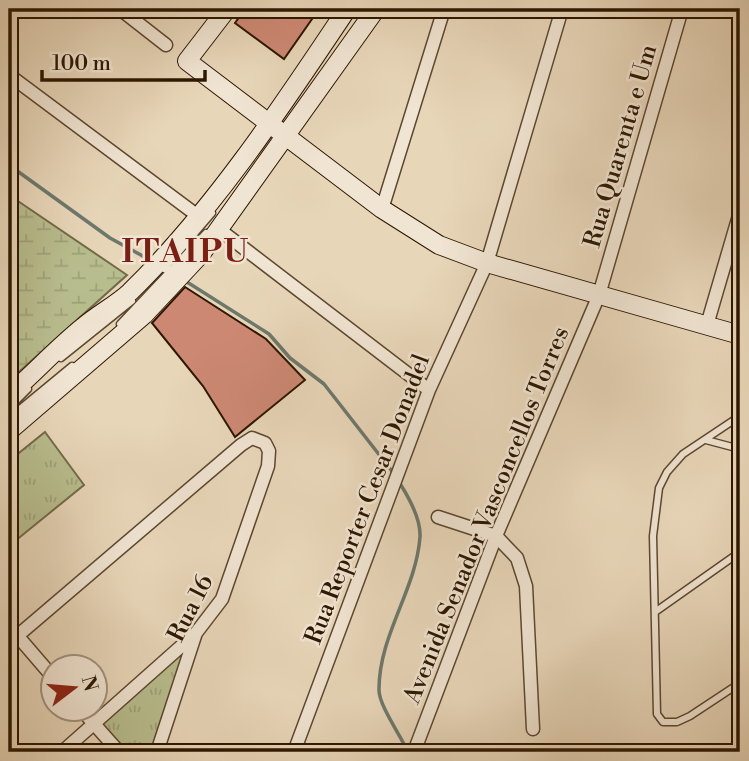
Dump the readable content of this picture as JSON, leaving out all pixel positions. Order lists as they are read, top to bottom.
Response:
{
  "streets": {
    "street": [
      "Rua Quarenta e Um",
      "Rua Reporter Cesar Donadel",
      "Avenida Senador Vasconcellos Torres",
      "Rua 16"
    ]
  },
  "crossings": [
    ["Rua Quarenta e Um", "Avenida Senador Vasconcellos Torres"]
  ],
  "districts": ["ITAIPU"],
  "scale_bar": "100 m",
  "north": "right"
}
